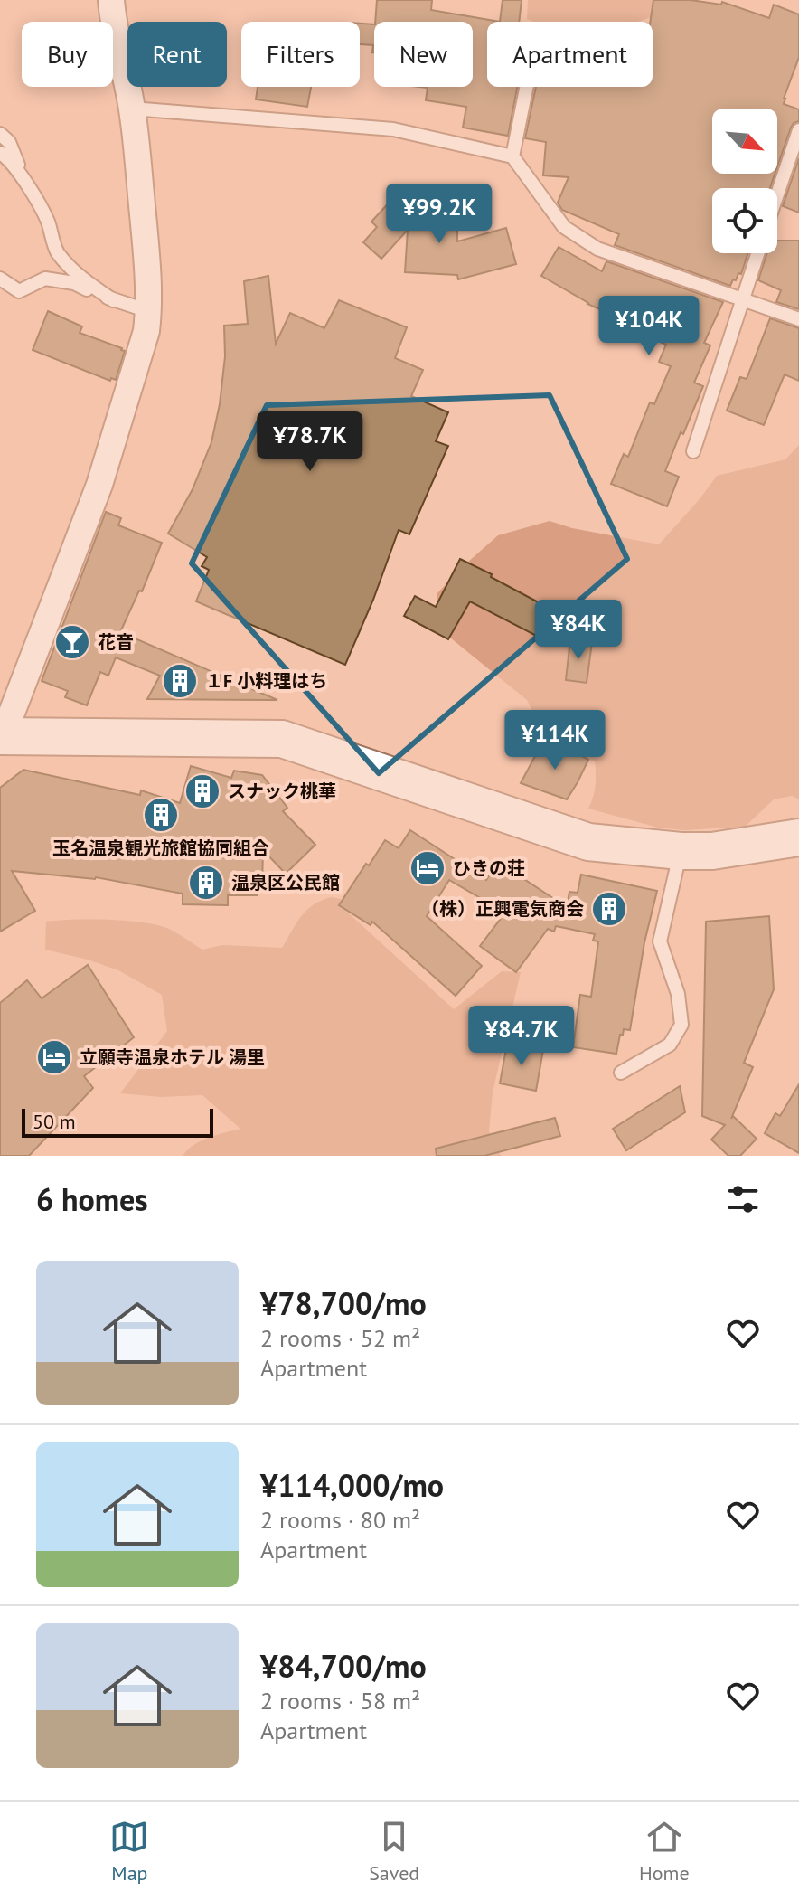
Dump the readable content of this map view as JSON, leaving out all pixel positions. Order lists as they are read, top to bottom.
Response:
{
  "places": {
    "bar": ["花音"],
    "building": [
      "１F 小料理はち",
      "スナック桃華",
      "玉名温泉観光旅館協同組合",
      "温泉区公民館",
      "（株）正興電気商会"
    ],
    "hotel": ["ひきの荘", "立願寺温泉ホテル 湯里"]
  },
  "scale_bar": "50 m",
  "north": "bottom right",
  "page": {
    "chip": [
      "Buy",
      "Rent",
      "Filters",
      "New",
      "Apartment"
    ],
    "price": [
      "¥99.2K",
      "¥104K",
      "¥78.7K",
      "¥84K",
      "¥114K",
      "¥84.7K"
    ],
    "scale": "50 m",
    "heading": "6 homes",
    "list": [
      {
        "name": "¥78,700/mo",
        "note": "2 rooms · 52 m² · Apartment"
      },
      {
        "name": "¥114,000/mo",
        "note": "2 rooms · 80 m² · Apartment"
      },
      {
        "name": "¥84,700/mo",
        "note": "2 rooms · 58 m² · Apartment"
      }
    ],
    "tabs": ["Map", "Saved", "Home"]
  }
}
